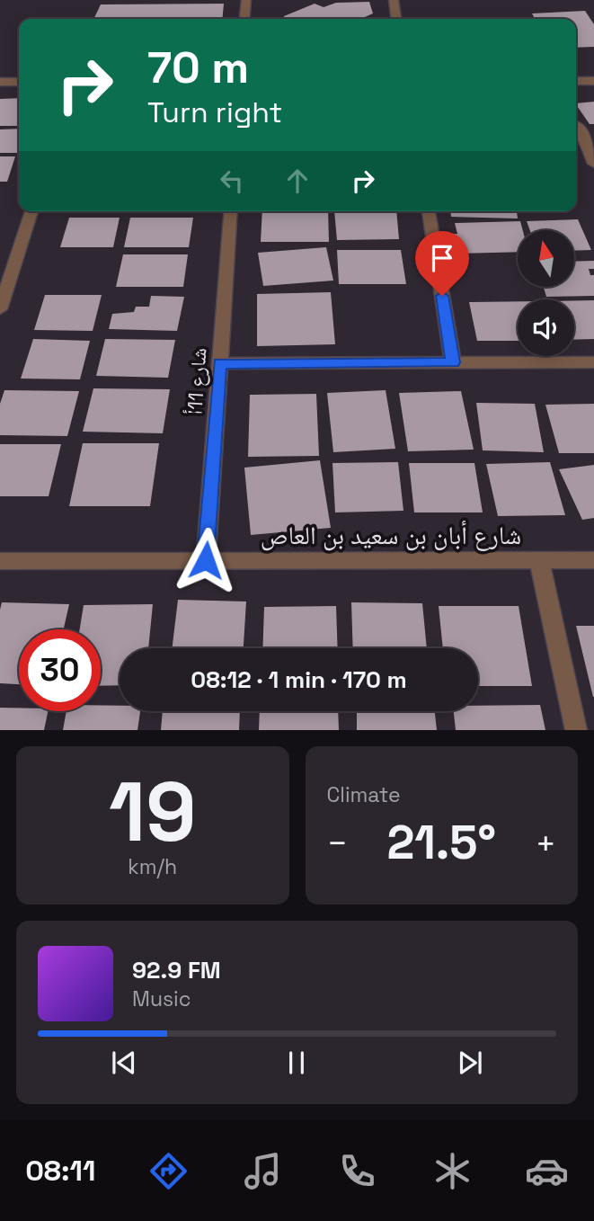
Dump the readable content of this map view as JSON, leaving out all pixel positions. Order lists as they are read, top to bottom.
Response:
{
  "streets": {
    "street": ["شارع 11أ", "شارع أبان بن سعيد بن العاص"]
  },
  "crossings": [
    ["شارع 11أ", "شارع أبان بن سعيد بن العاص"]
  ],
  "north": "top",
  "page": {
    "turn": ["70 m", "Turn right"],
    "limit": "30",
    "trip": "08:12 · 1 min · 170 m",
    "tile": [
      ["19", "km/h"],
      "Climate"
    ],
    "heat": ["−", "21.5°", "+"],
    "song": ["92.9 FM", "Music"],
    "tabs": "08:11"
  }
}
